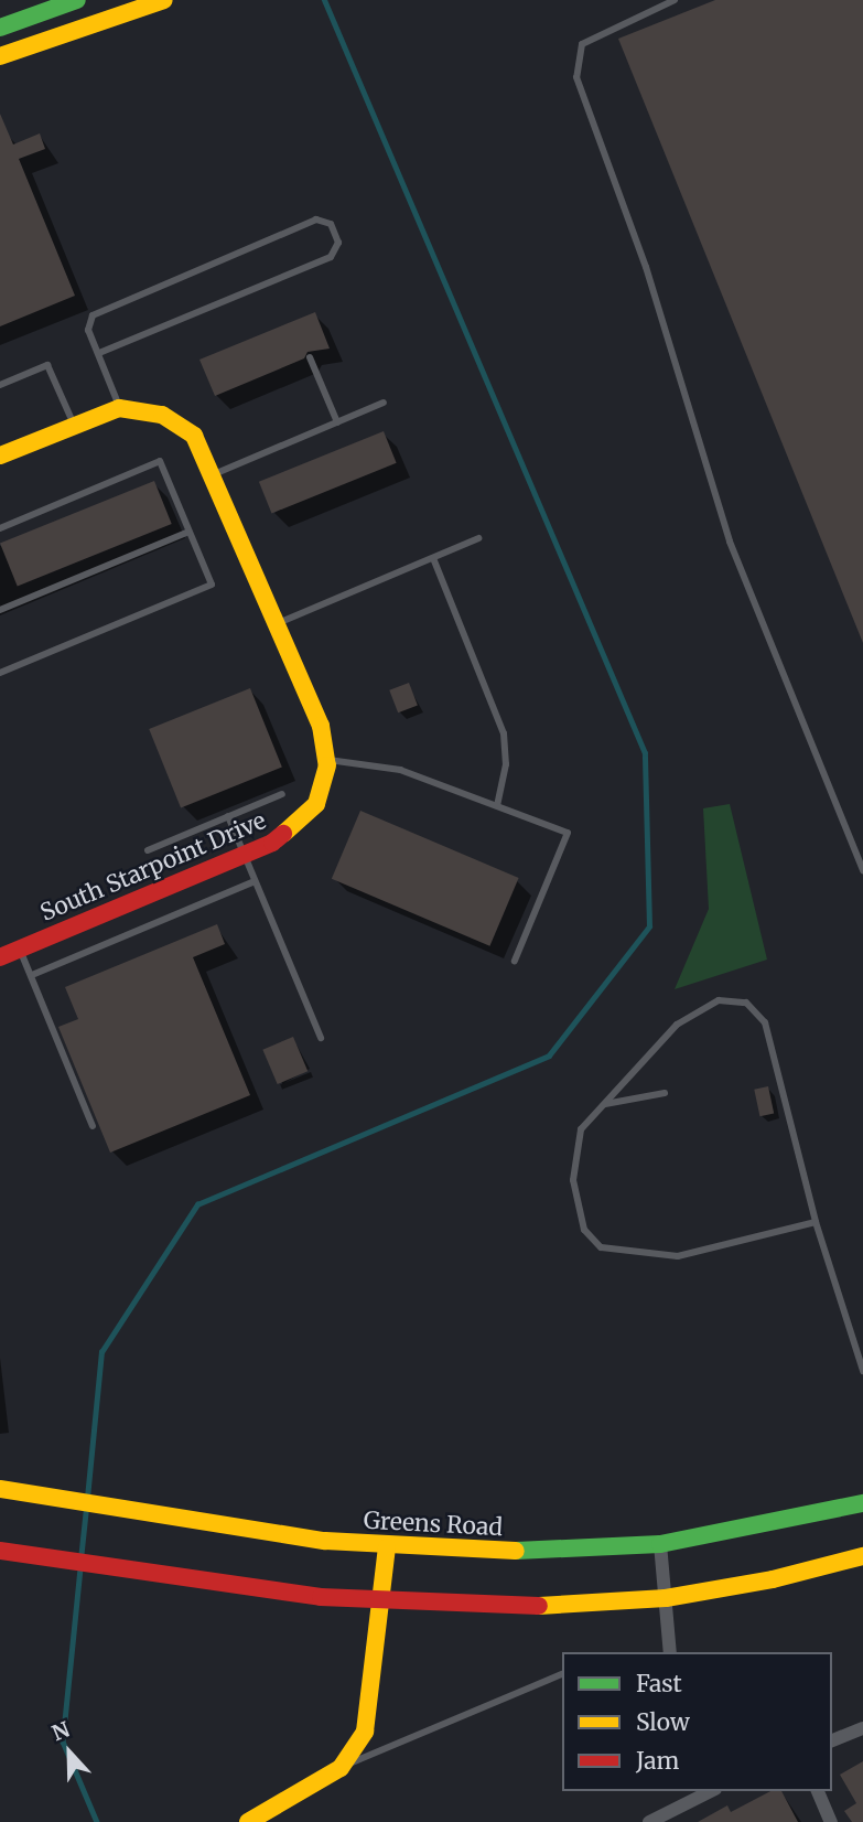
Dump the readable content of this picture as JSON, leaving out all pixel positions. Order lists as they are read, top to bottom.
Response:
{
  "streets": {
    "main road": ["South Starpoint Drive", "Greens Road"]
  },
  "legend": ["Fast", "Slow", "Jam"],
  "north": "top"
}
